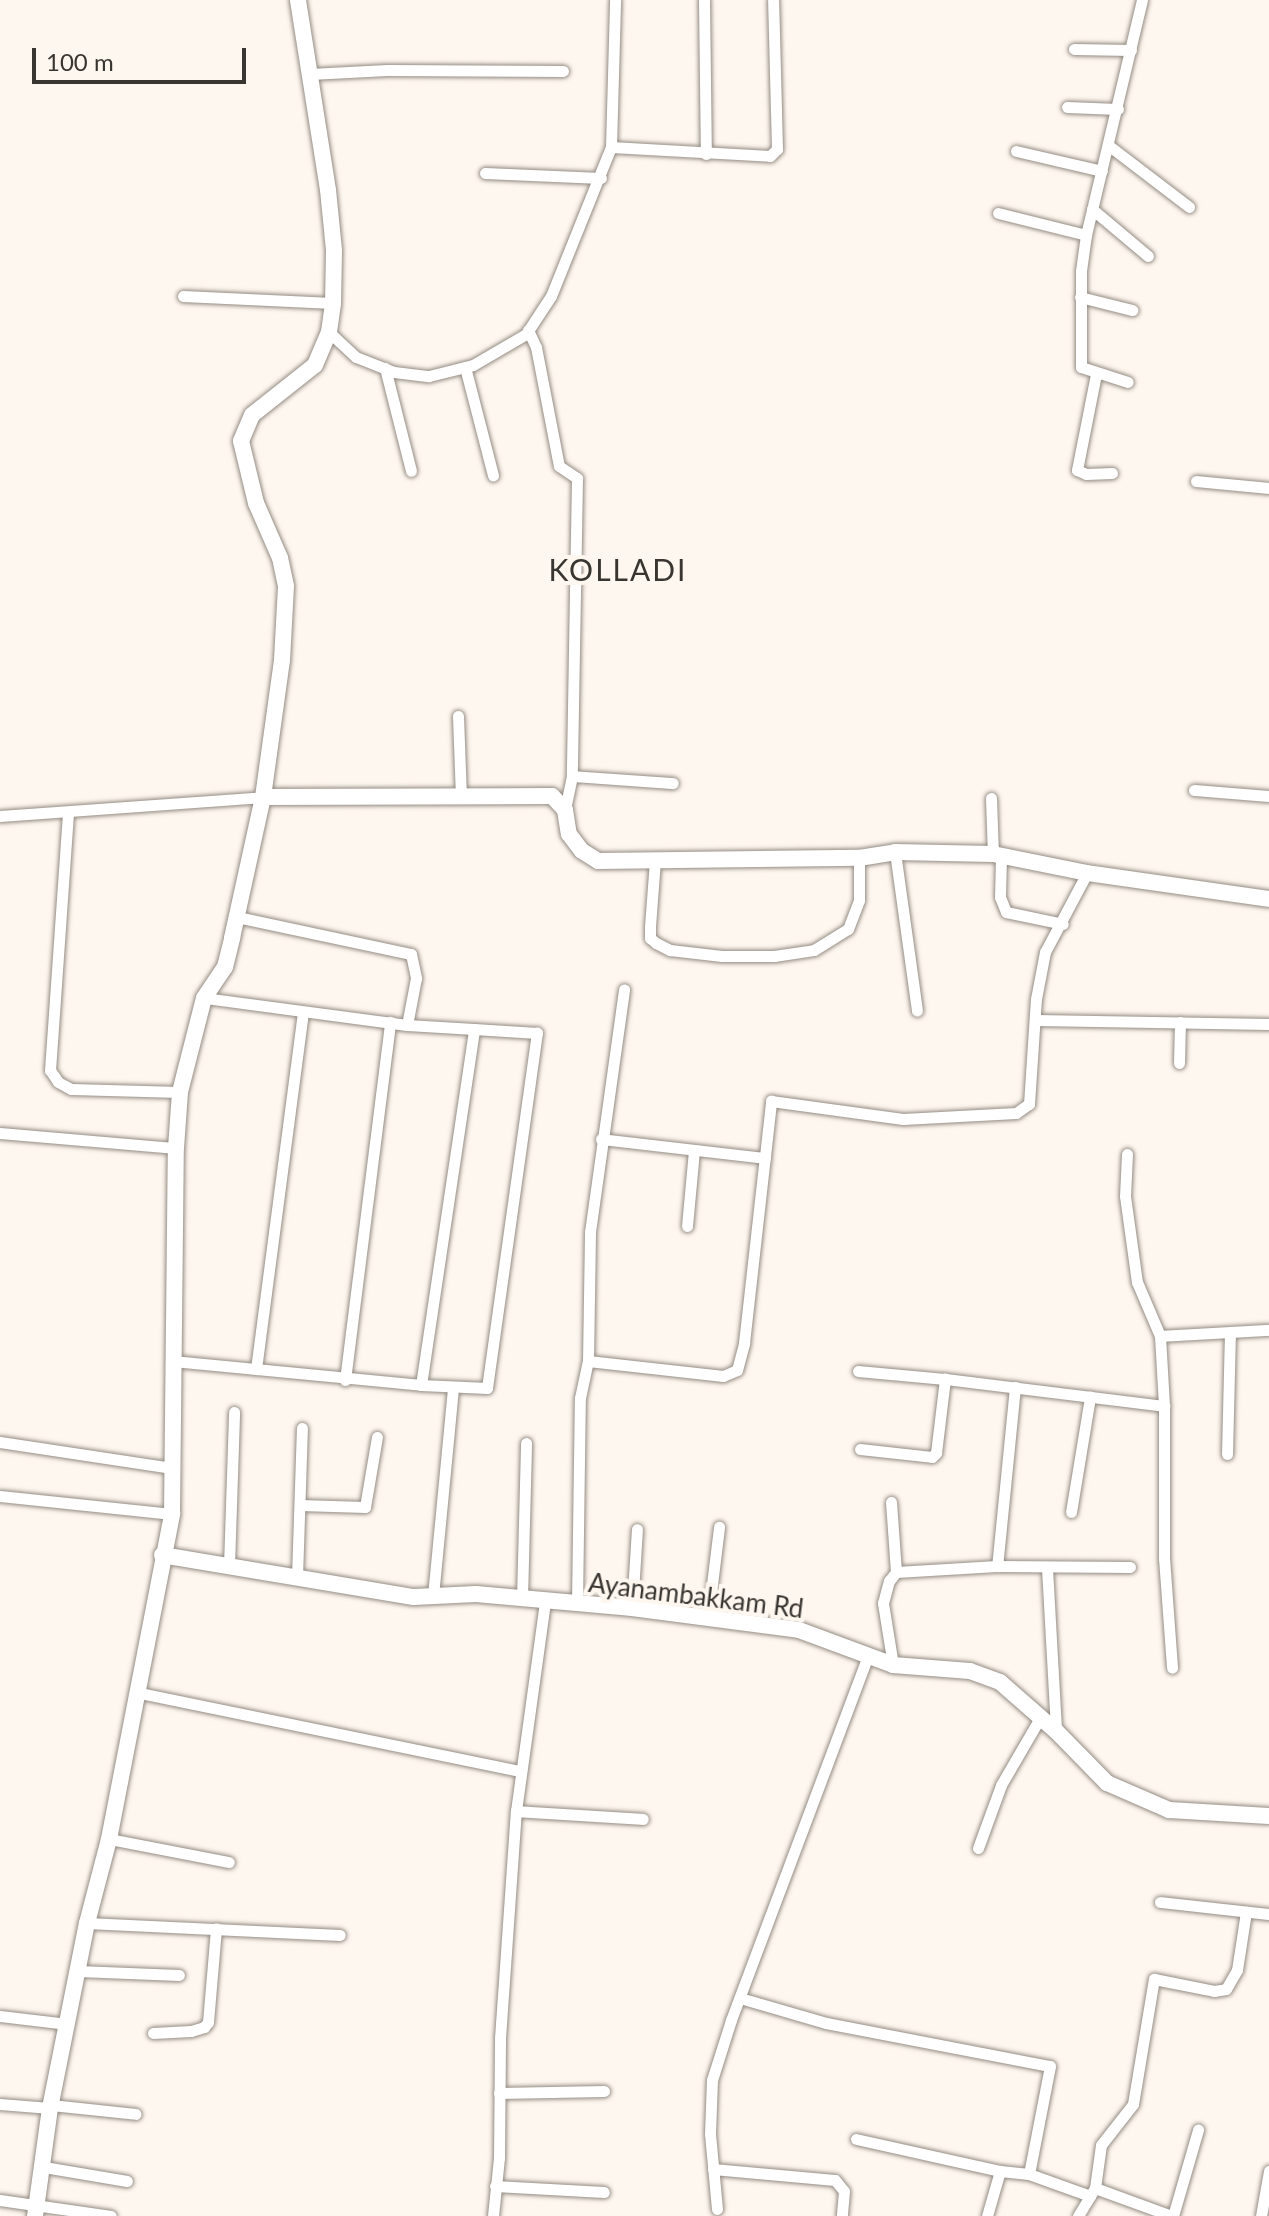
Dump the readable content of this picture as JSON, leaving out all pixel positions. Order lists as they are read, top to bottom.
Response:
{
  "streets": {
    "street": ["Ayanambakkam Rd"]
  },
  "districts": ["KOLLADI"],
  "scale_bar": "100 m"
}
